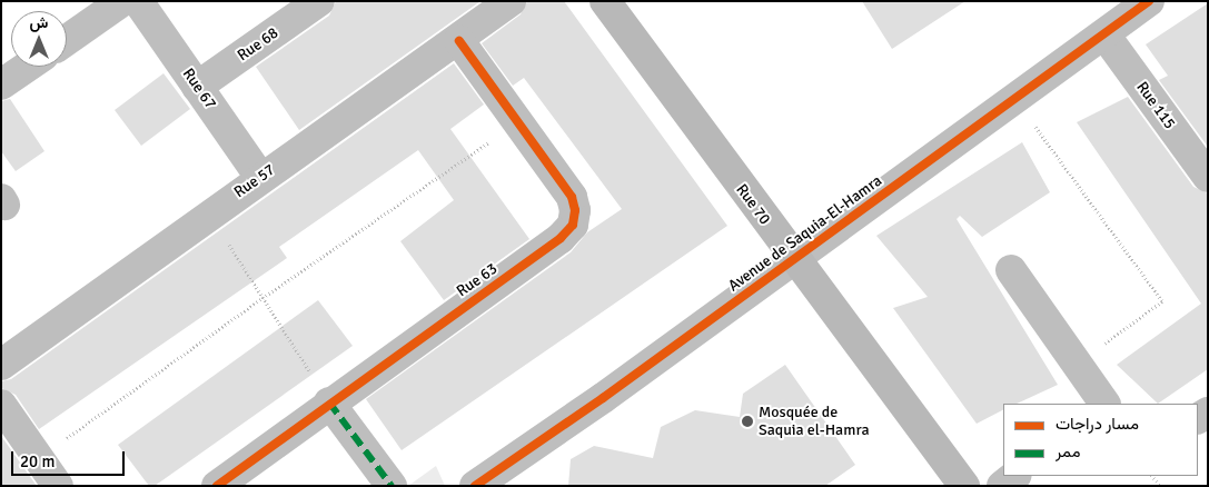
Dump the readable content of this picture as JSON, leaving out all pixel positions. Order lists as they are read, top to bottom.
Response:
{
  "streets": {
    "street": [
      "Rue 68",
      "Rue 67",
      "Rue 115",
      "Rue 57",
      "Rue 70",
      "Avenue de Saquia-El-Hamra",
      "Rue 63"
    ]
  },
  "crossings": [
    ["Rue 68", "Rue 67"],
    ["Rue 67", "Rue 57"],
    ["Rue 115", "Avenue de Saquia-El-Hamra"],
    ["Rue 57", "Rue 63"],
    ["Rue 70", "Avenue de Saquia-El-Hamra"]
  ],
  "places": ["Mosquée de Saquia el-Hamra"],
  "legend": ["مسار دراجات", "ممر"],
  "scale_bar": "20 m",
  "north": "top"
}
